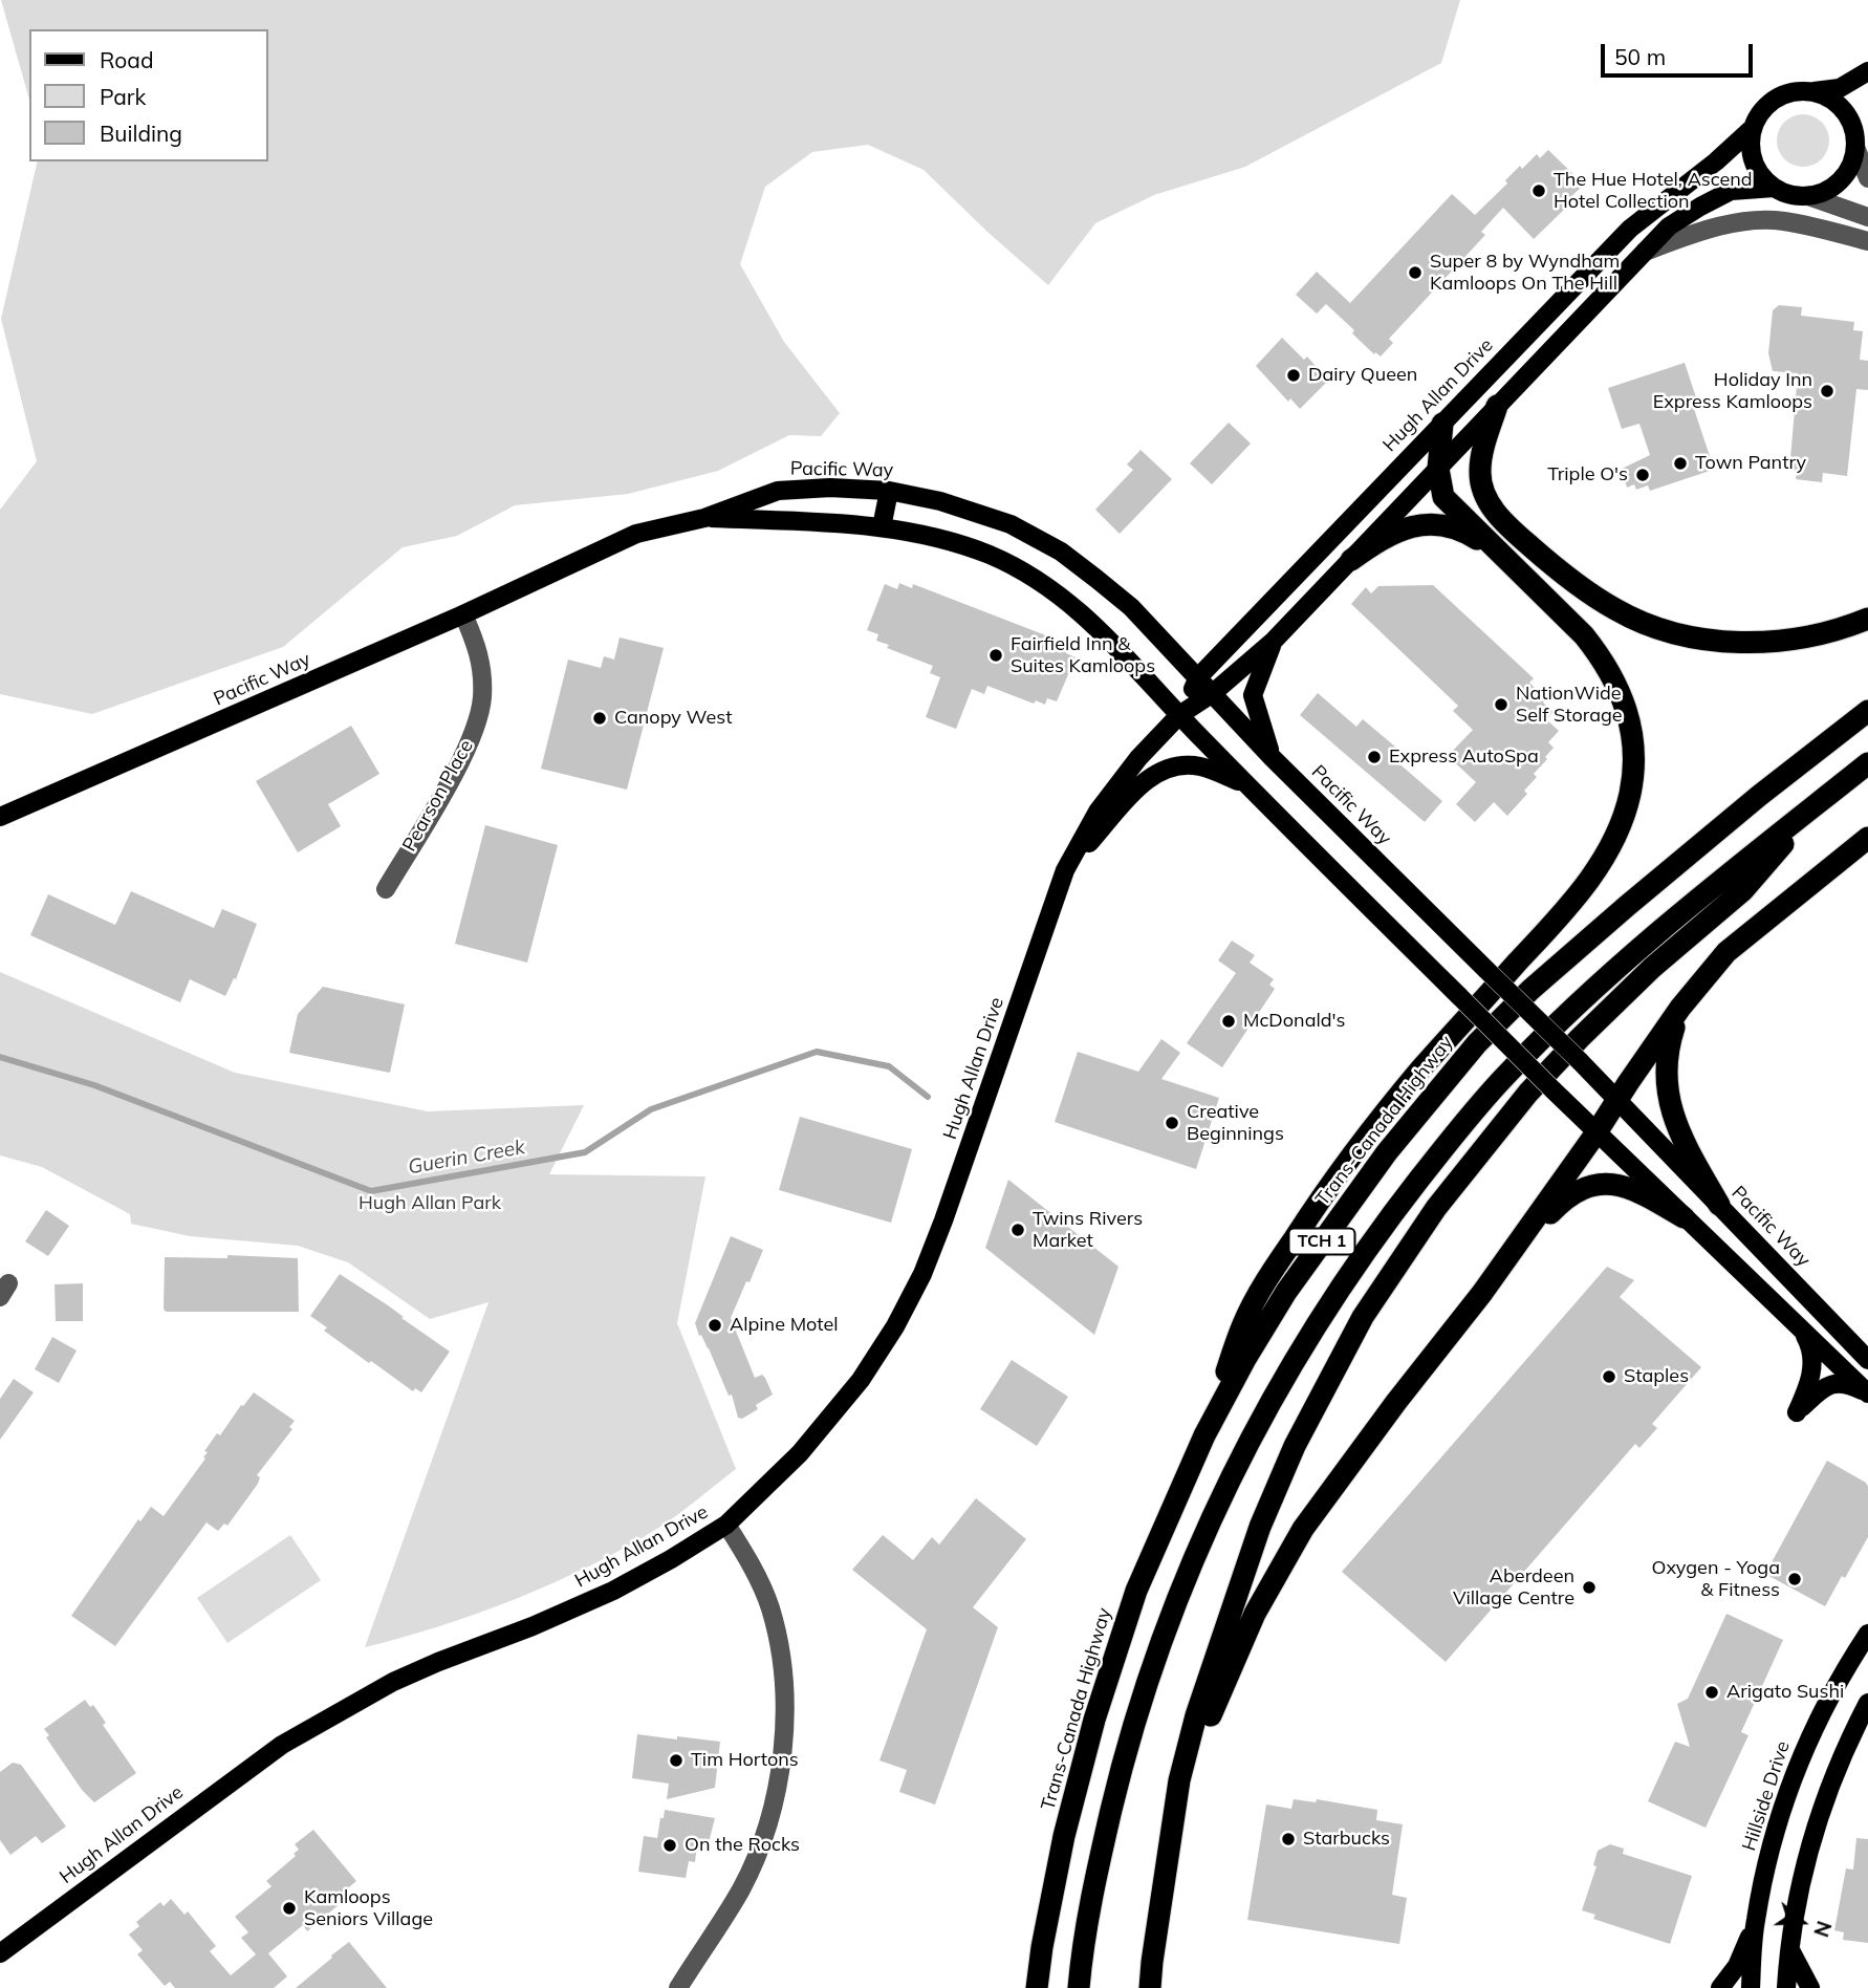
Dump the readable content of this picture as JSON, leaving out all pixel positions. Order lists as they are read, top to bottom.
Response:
{
  "streets": {
    "highway": ["Trans-Canada Highway", "TCH 1"],
    "main road": ["Hugh Allan Drive", "Pacific Way", "Hillside Drive"],
    "street": ["Pearson Place"]
  },
  "crossings": [
    ["Hugh Allan Drive", "Pacific Way"],
    ["Pacific Way", "Pearson Place"]
  ],
  "water": ["Guerin Creek"],
  "parks": ["Hugh Allan Park"],
  "places": [
    "The Hue Hotel, Ascend Hotel Collection",
    "Super 8 by Wyndham Kamloops On The Hill",
    "Dairy Queen",
    "Holiday Inn Express Kamloops",
    "Town Pantry",
    "Triple O's",
    "Fairfield Inn & Suites Kamloops",
    "NationWide Self Storage",
    "Canopy West",
    "Express AutoSpa",
    "McDonald's",
    "Creative Beginnings",
    "Twins Rivers Market",
    "Alpine Motel",
    "Staples",
    "Oxygen - Yoga & Fitness",
    "Aberdeen Village Centre",
    "Arigato Sushi",
    "Tim Hortons",
    "Starbucks",
    "On the Rocks",
    "Kamloops Seniors Village"
  ],
  "legend": ["Road", "Park", "Building"],
  "scale_bar": "50 m",
  "north": "right"
}
